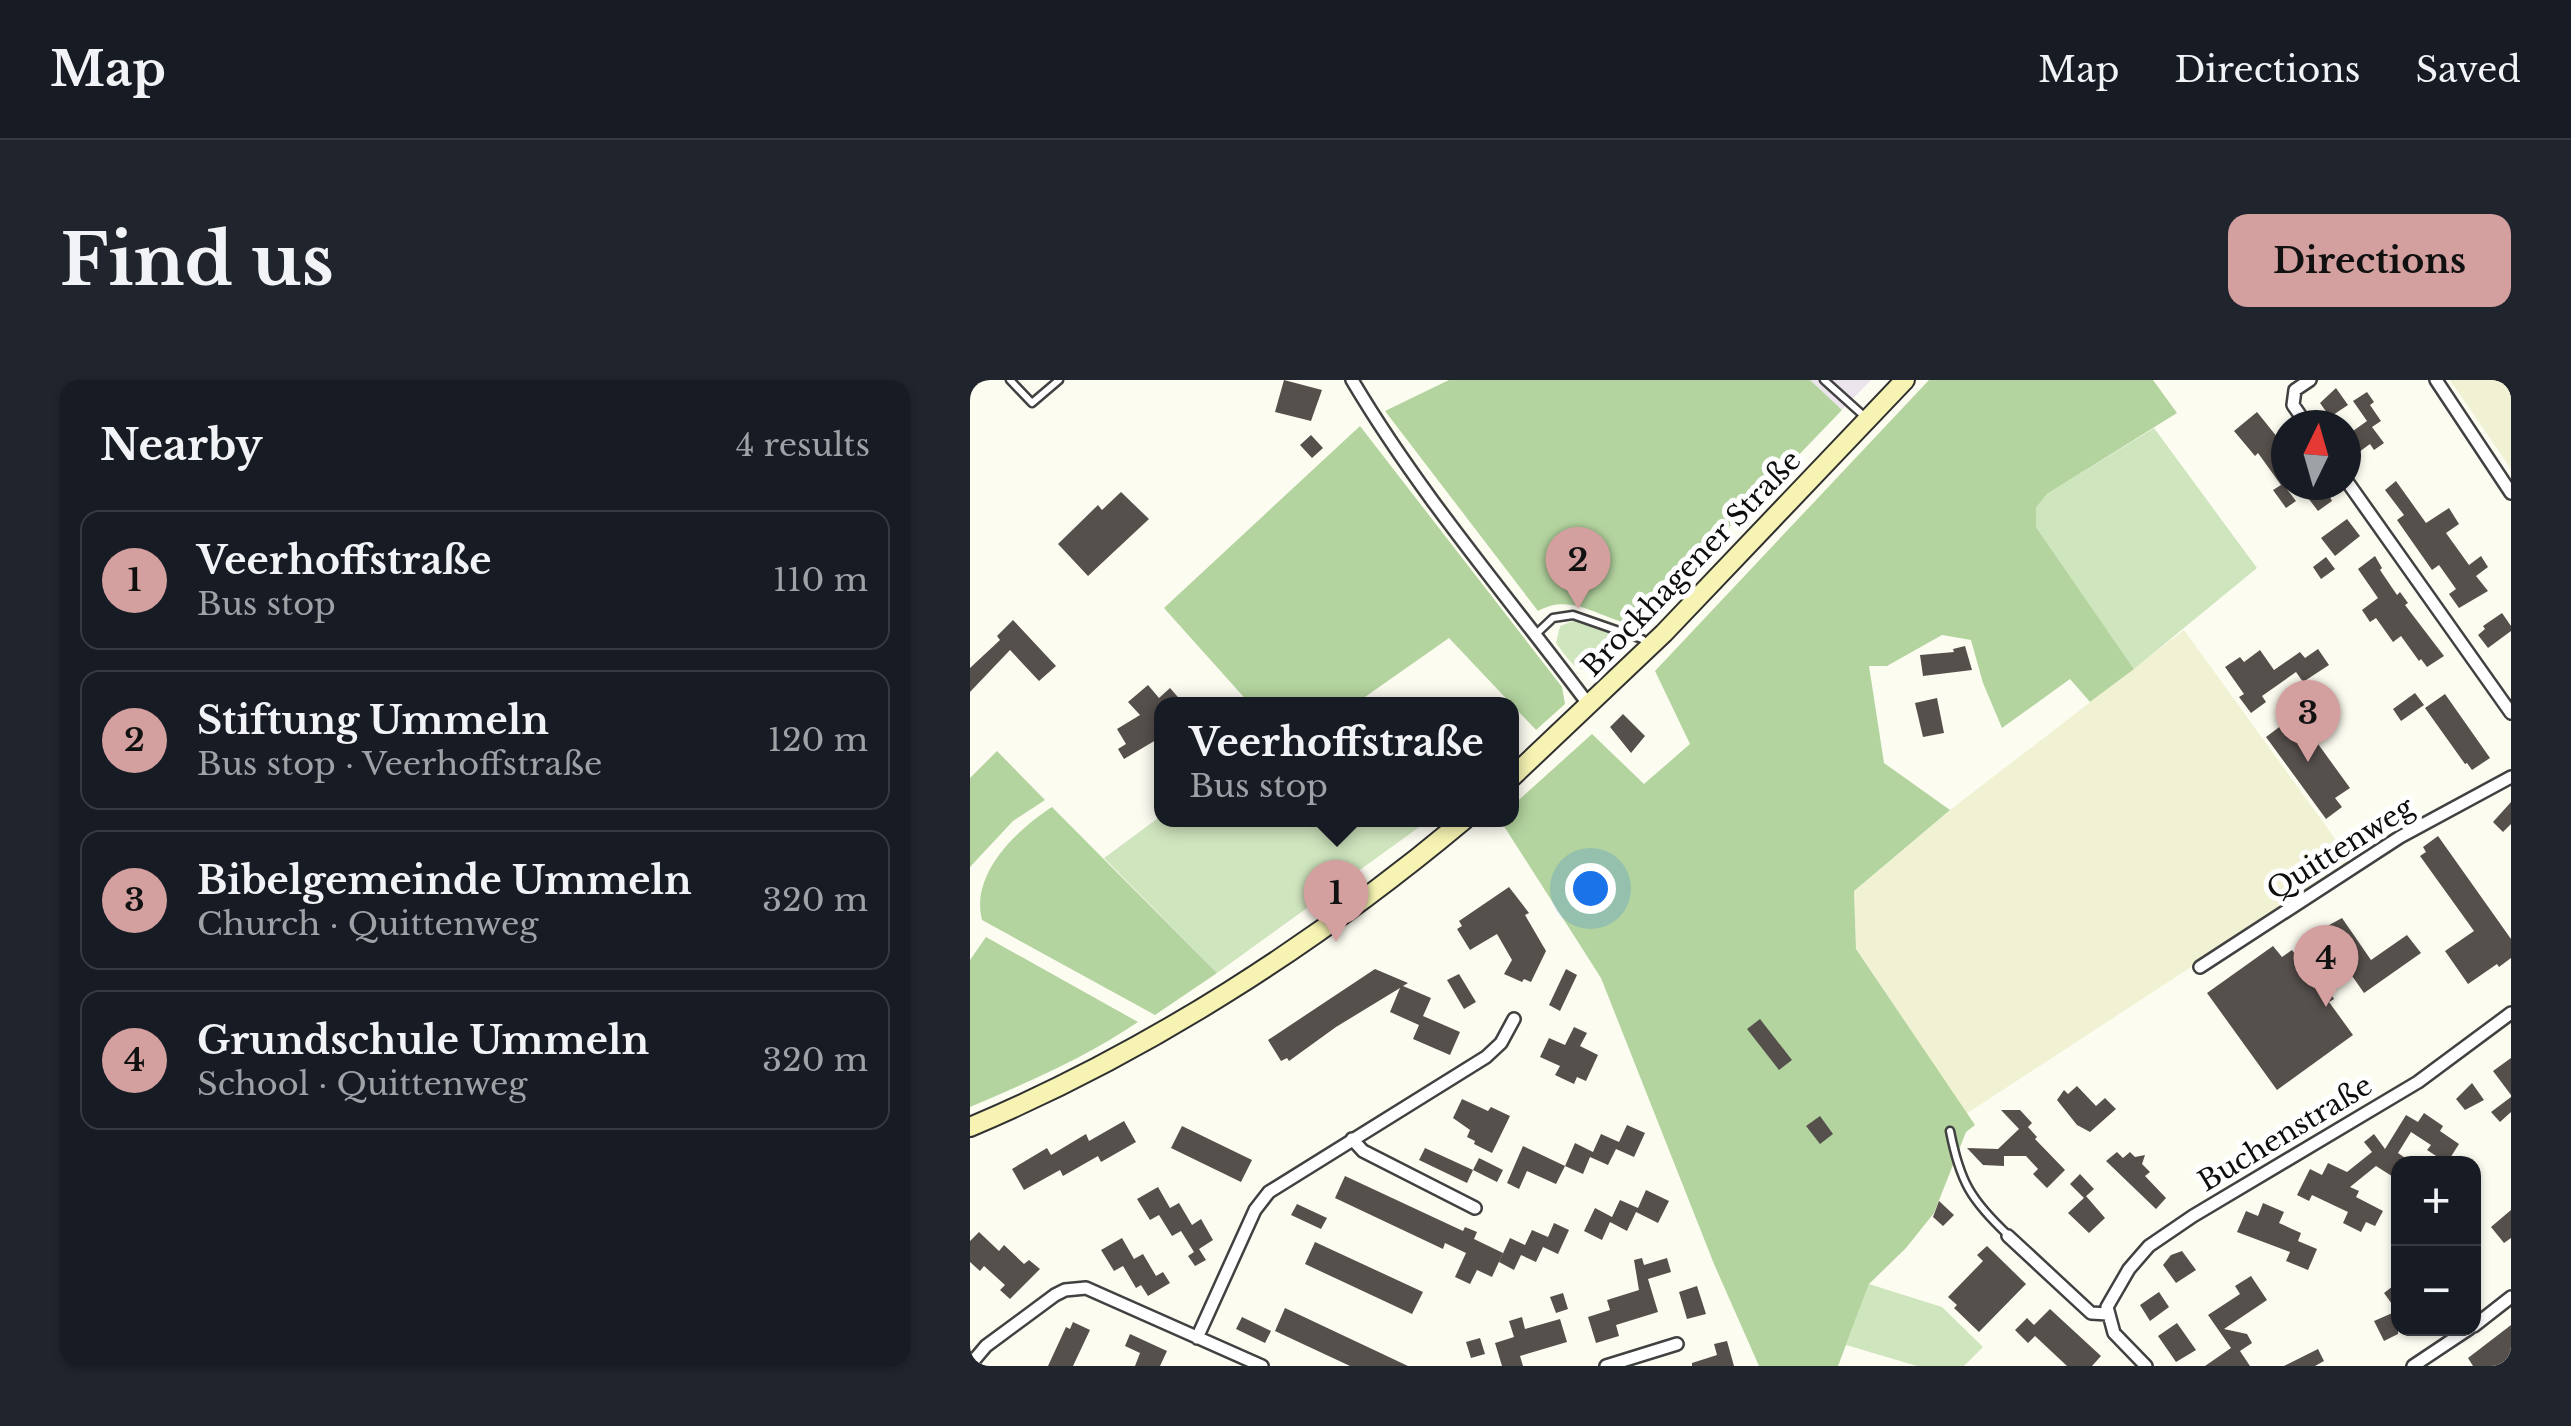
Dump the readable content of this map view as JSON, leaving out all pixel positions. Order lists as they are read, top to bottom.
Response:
{
  "streets": {
    "main road": ["Brockhagener Straße"],
    "street": ["Quittenweg", "Buchenstraße"]
  },
  "north": "top",
  "page": {
    "header": "Map",
    "nav": ["Map", "Directions", "Saved"],
    "buttons": "Directions",
    "title": "Find us",
    "heading": ["Nearby", "4 results"],
    "list": [
      {
        "mark": "1",
        "name": "Veerhoffstraße",
        "note": "Bus stop",
        "value": "110 m"
      },
      {
        "mark": "2",
        "name": "Stiftung Ummeln",
        "note": "Bus stop · Veerhoffstraße",
        "value": "120 m"
      },
      {
        "mark": "3",
        "name": "Bibelgemeinde Ummeln",
        "note": "Church · Quittenweg",
        "value": "320 m"
      },
      {
        "mark": "4",
        "name": "Grundschule Ummeln",
        "note": "School · Quittenweg",
        "value": "320 m"
      }
    ],
    "pins": [
      "2",
      "3",
      "1",
      "4"
    ],
    "popup": ["Veerhoffstraße", "Bus stop"],
    "map_buttons": ["+", "−"]
  }
}
